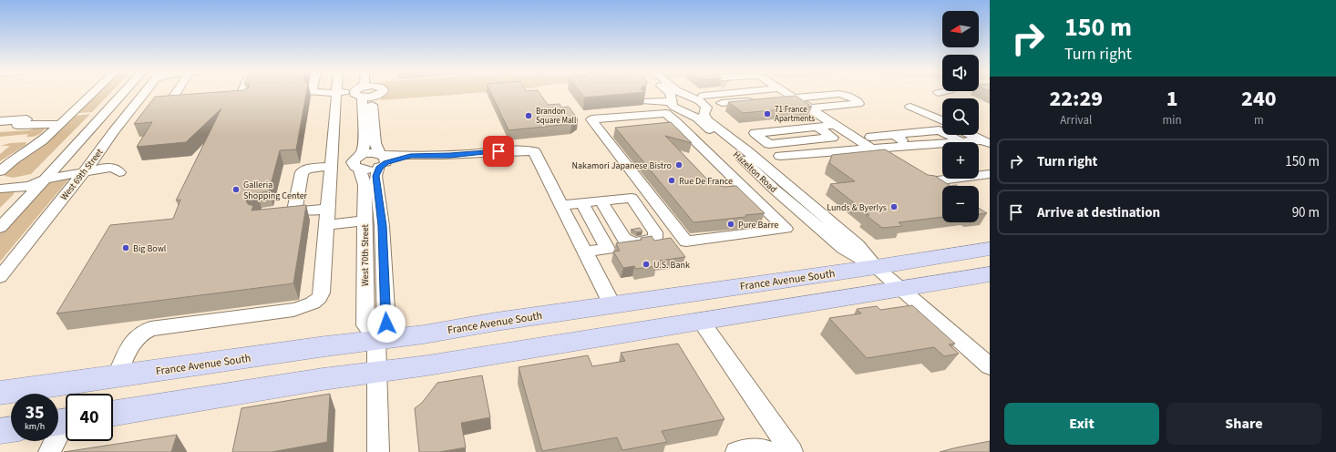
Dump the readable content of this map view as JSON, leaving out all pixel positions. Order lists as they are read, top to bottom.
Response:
{
  "streets": {
    "main road": ["France Avenue South"],
    "street": ["Hazelton Road", "West 69th Street", "West 70th Street"]
  },
  "crossings": [
    ["Hazelton Road", "France Avenue South"],
    ["West 70th Street", "France Avenue South"]
  ],
  "places": [
    "71 France Apartments",
    "Brandon Square Mall",
    "Nakamori Japanese Bistro",
    "Rue De France",
    "Galleria Shopping Center",
    "Lunds & Byerlys",
    "Pure Barre",
    "Big Bowl",
    "U.S. Bank"
  ],
  "north": "left",
  "page": {
    "turn": ["150 m", "Turn right"],
    "map_buttons": ["+", "−"],
    "eta": [
      "22:29",
      "Arrival",
      "1",
      "min",
      "240",
      "m"
    ],
    "list": [
      {
        "name": "Turn right",
        "value": "150 m"
      },
      {
        "name": "Arrive at destination",
        "value": "90 m"
      }
    ],
    "speed": "35 km/h",
    "limit": "40",
    "buttons": ["Exit", "Share"]
  }
}
